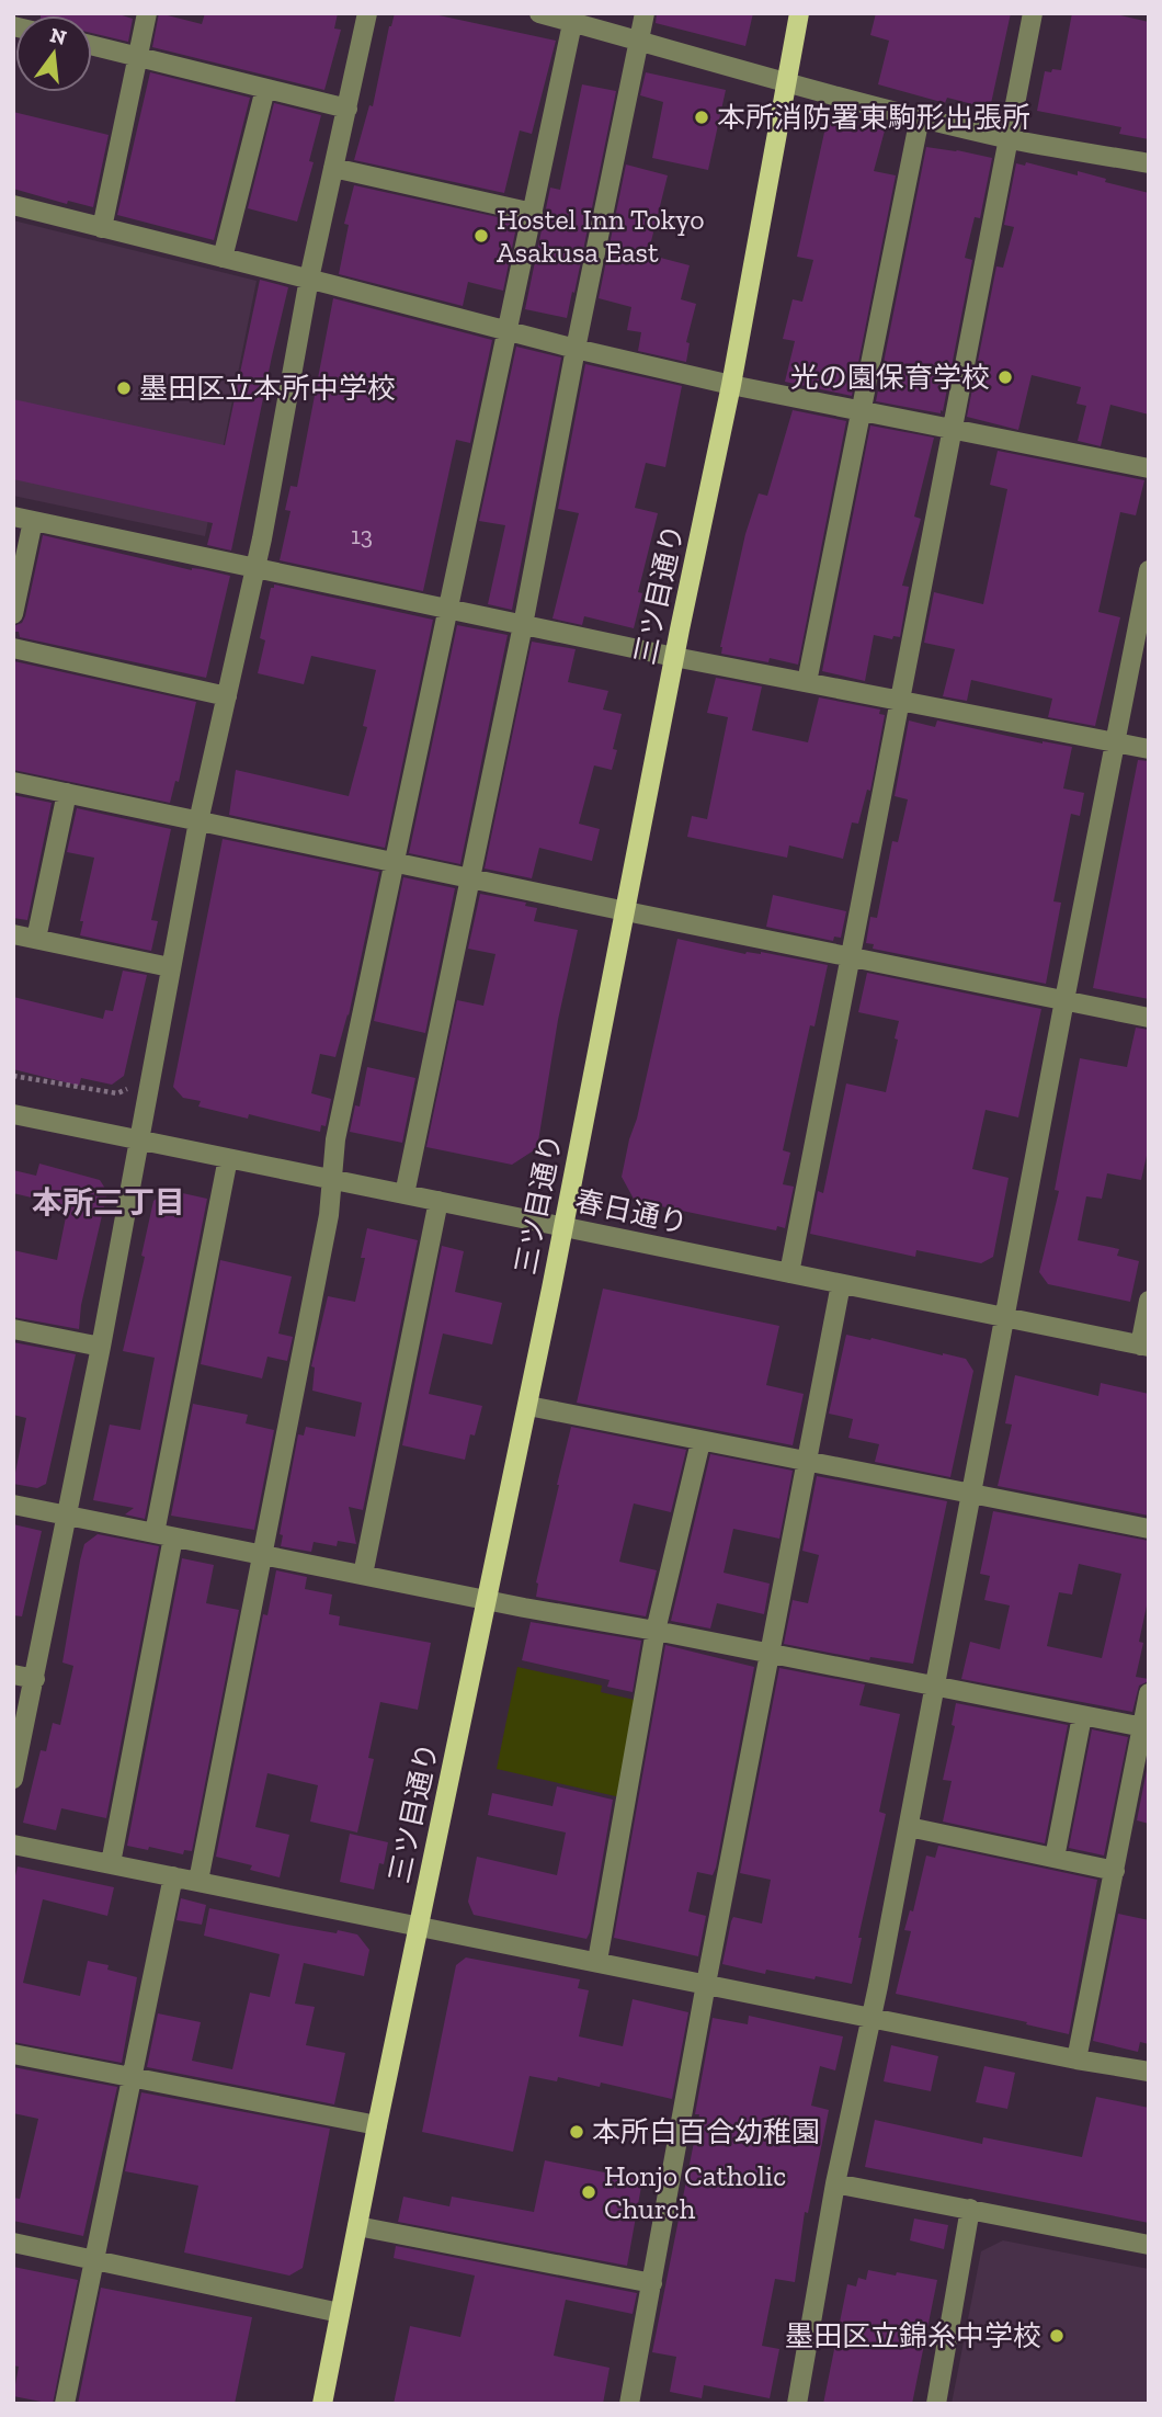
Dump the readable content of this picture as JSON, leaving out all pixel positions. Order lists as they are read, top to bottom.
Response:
{
  "streets": {
    "main road": ["三ツ目通り"],
    "street": ["春日通り"]
  },
  "crossings": [
    ["三ツ目通り", "春日通り"]
  ],
  "districts": ["本所三丁目"],
  "places": [
    "本所消防署東駒形出張所",
    "Hostel Inn Tokyo Asakusa East",
    "光の園保育学校",
    "墨田区立本所中学校",
    "本所白百合幼稚園",
    "Honjo Catholic Church",
    "墨田区立錦糸中学校"
  ],
  "house_numbers": ["13"],
  "north": "top"
}
